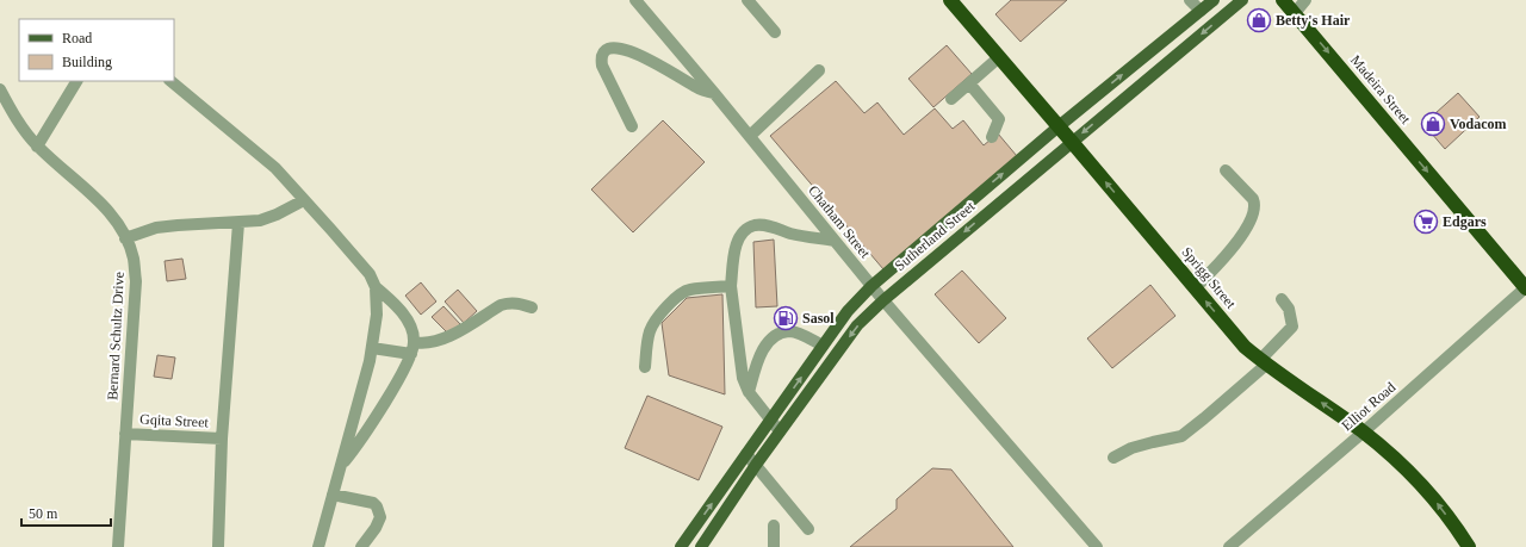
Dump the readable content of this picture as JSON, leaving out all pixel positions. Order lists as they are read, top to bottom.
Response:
{
  "streets": {
    "highway": ["Madeira Street", "Sprigg Street"],
    "main road": ["Sutherland Street"],
    "street": [
      "Chatham Street",
      "Bernard Schultz Drive",
      "Elliot Road",
      "Gqita Street"
    ]
  },
  "crossings": [
    ["Madeira Street", "Elliot Road"],
    ["Chatham Street", "Sutherland Street"],
    ["Sutherland Street", "Sprigg Street"],
    ["Sprigg Street", "Elliot Road"],
    ["Bernard Schultz Drive", "Gqita Street"]
  ],
  "one_way": ["Madeira Street", "Sprigg Street"],
  "places": {
    "shop": ["Betty's Hair", "Vodacom"],
    "supermarket": ["Edgars"],
    "fuel station": ["Sasol"]
  },
  "legend": ["Road", "Building"],
  "scale_bar": "50 m"
}
